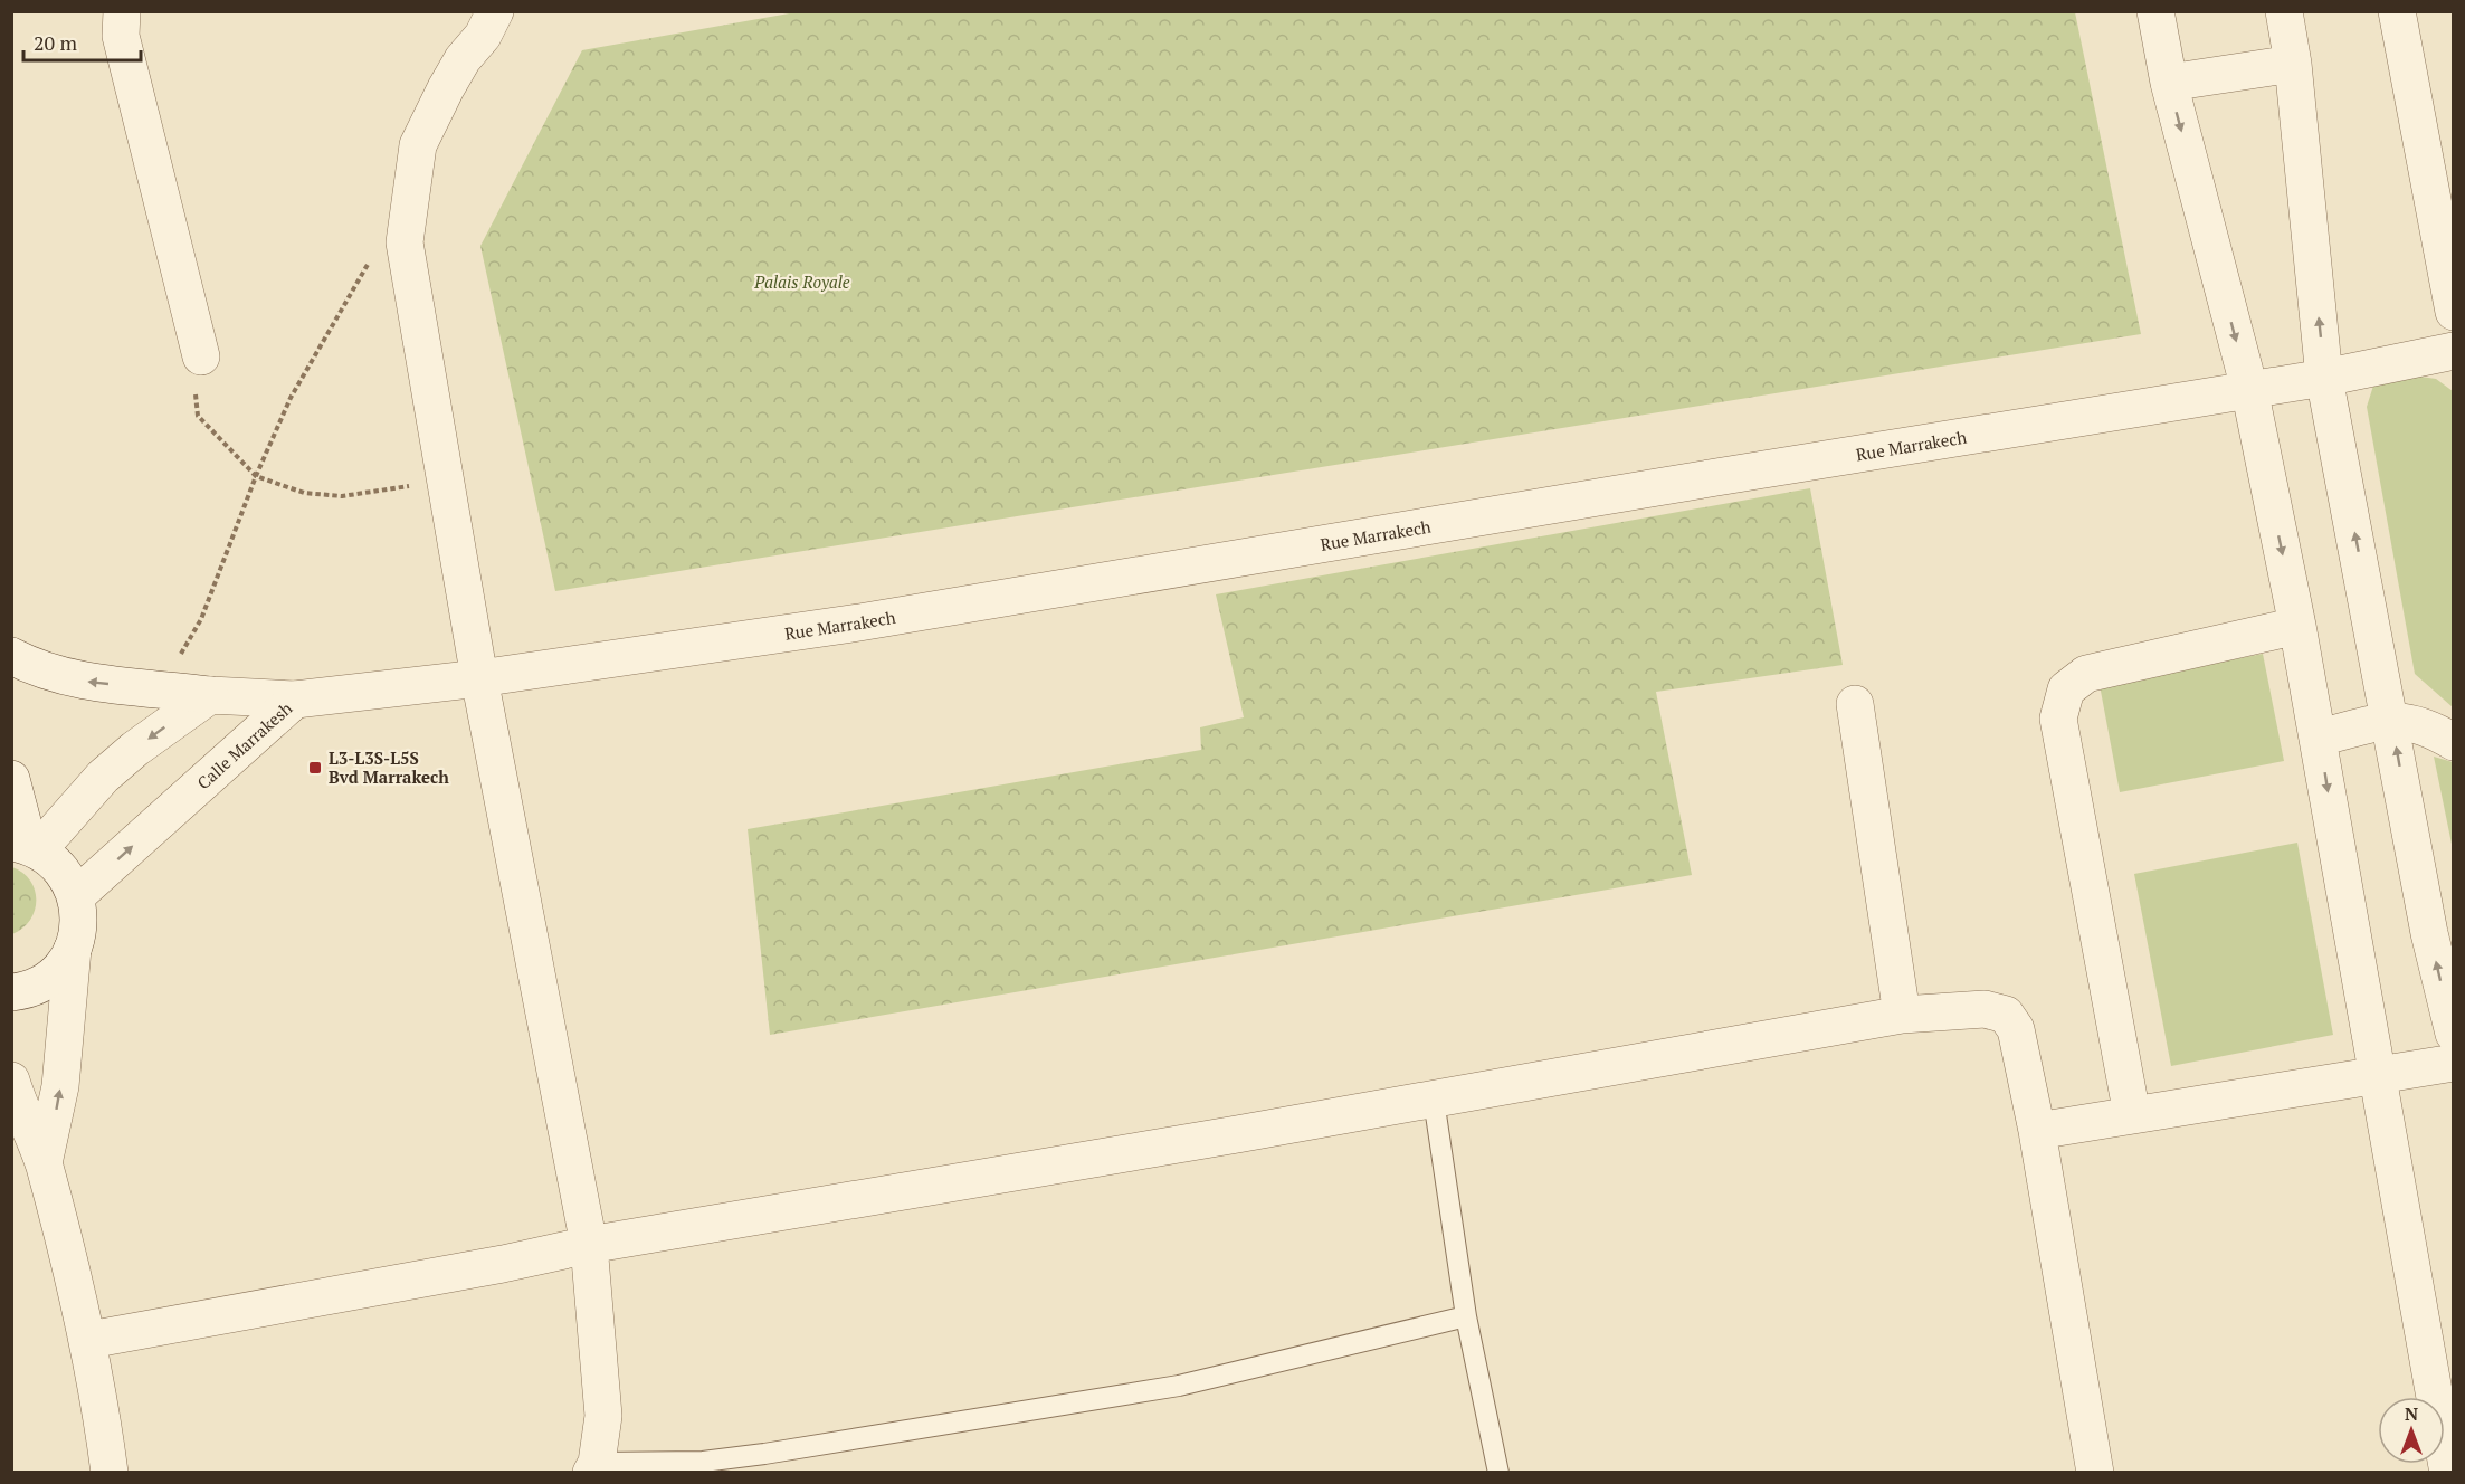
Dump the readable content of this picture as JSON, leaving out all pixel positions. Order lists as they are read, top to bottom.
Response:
{
  "streets": {
    "street": ["Rue Marrakech", "Calle Marrakesh"]
  },
  "crossings": [
    ["Rue Marrakech", "Calle Marrakesh"]
  ],
  "parks": ["Palais Royale"],
  "places": {
    "transit": ["L3-L3S-L5S Bvd Marrakech"]
  },
  "scale_bar": "20 m",
  "north": "top"
}
